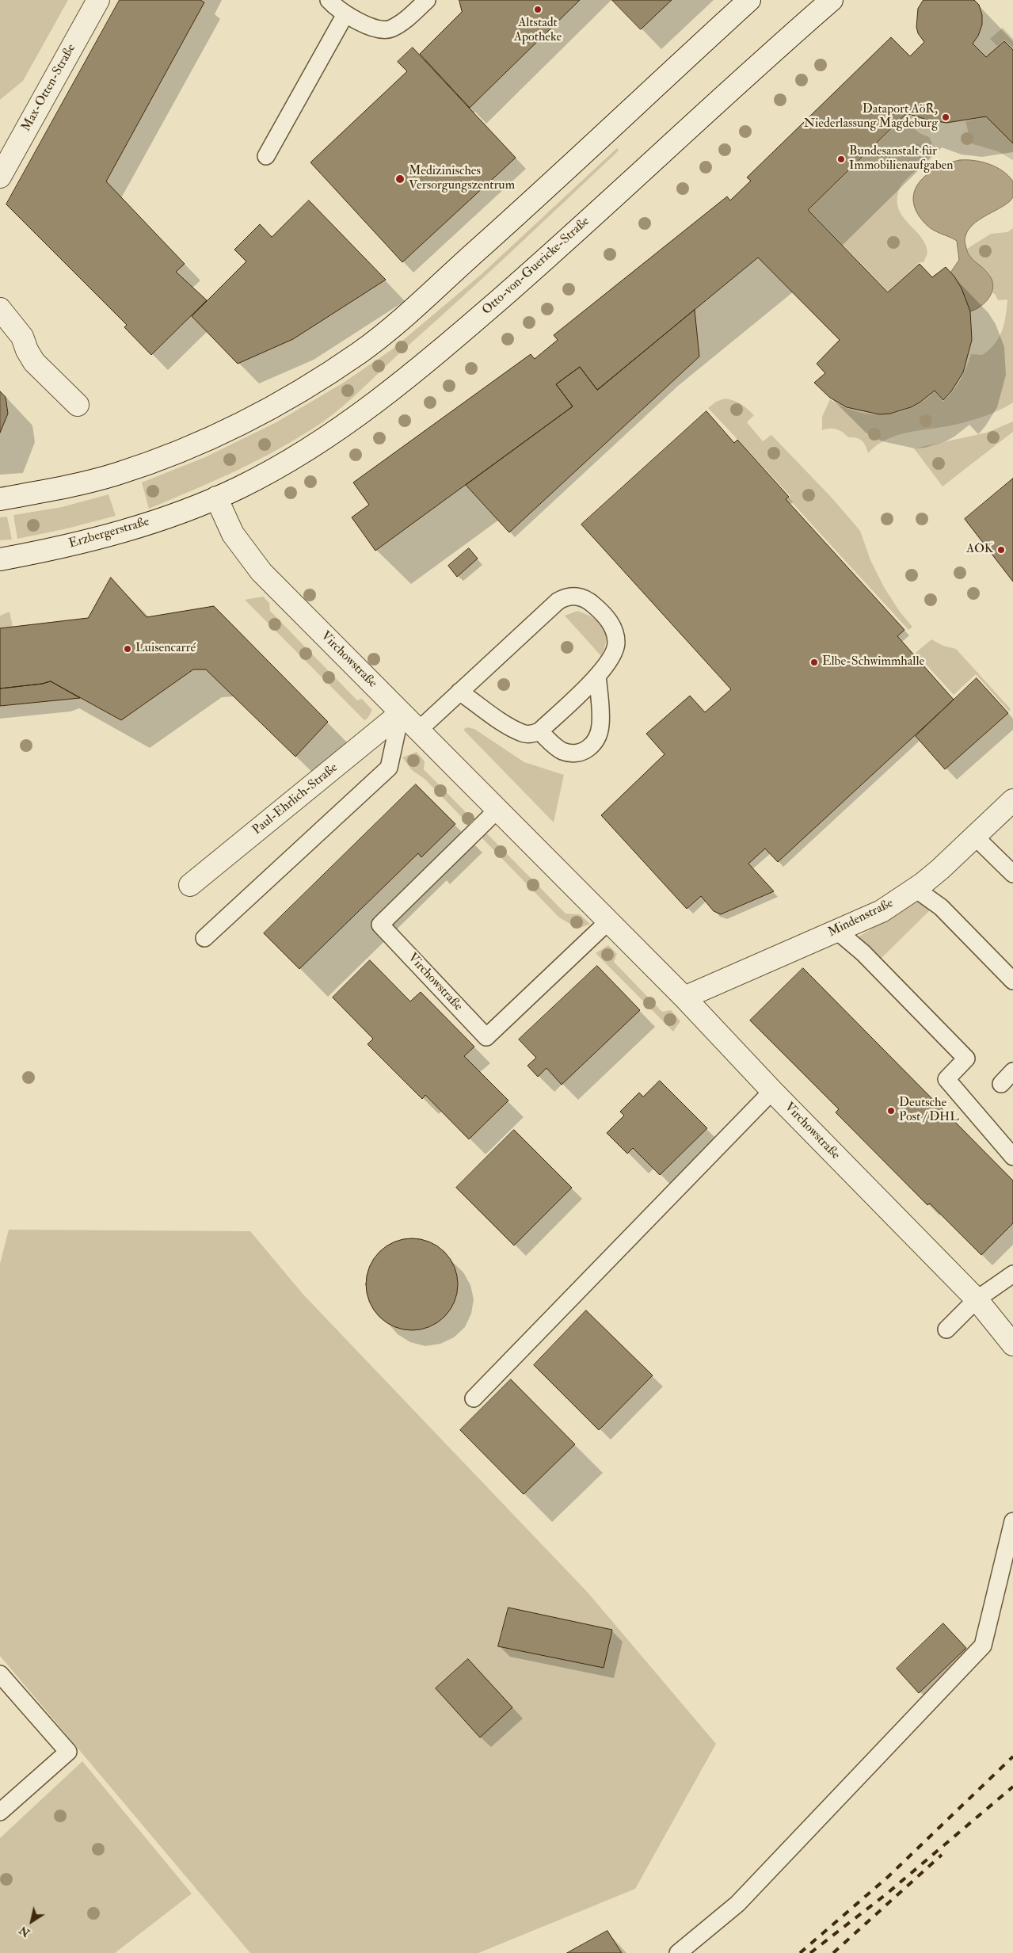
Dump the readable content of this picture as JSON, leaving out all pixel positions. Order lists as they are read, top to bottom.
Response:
{
  "streets": {
    "street": [
      "Max-Otten-Straße",
      "Otto-von-Guericke-Straße",
      "Erzbergerstraße",
      "Virchowstraße",
      "Paul-Ehrlich-Straße",
      "Mindenstraße"
    ]
  },
  "crossings": [
    ["Otto-von-Guericke-Straße", "Erzbergerstraße"],
    ["Otto-von-Guericke-Straße", "Virchowstraße"],
    ["Erzbergerstraße", "Virchowstraße"],
    ["Virchowstraße", "Paul-Ehrlich-Straße"],
    ["Virchowstraße", "Mindenstraße"]
  ],
  "places": [
    "Altstadt Apotheke",
    "Dataport AöR, Niederlassung Magdeburg",
    "Bundesanstalt für Immobilienaufgaben",
    "Medizinisches Versorgungszentrum",
    "AOK",
    "Luisencarré",
    "Elbe-Schwimmhalle",
    "Deutsche Post / DHL"
  ],
  "north": "bottom left"
}
